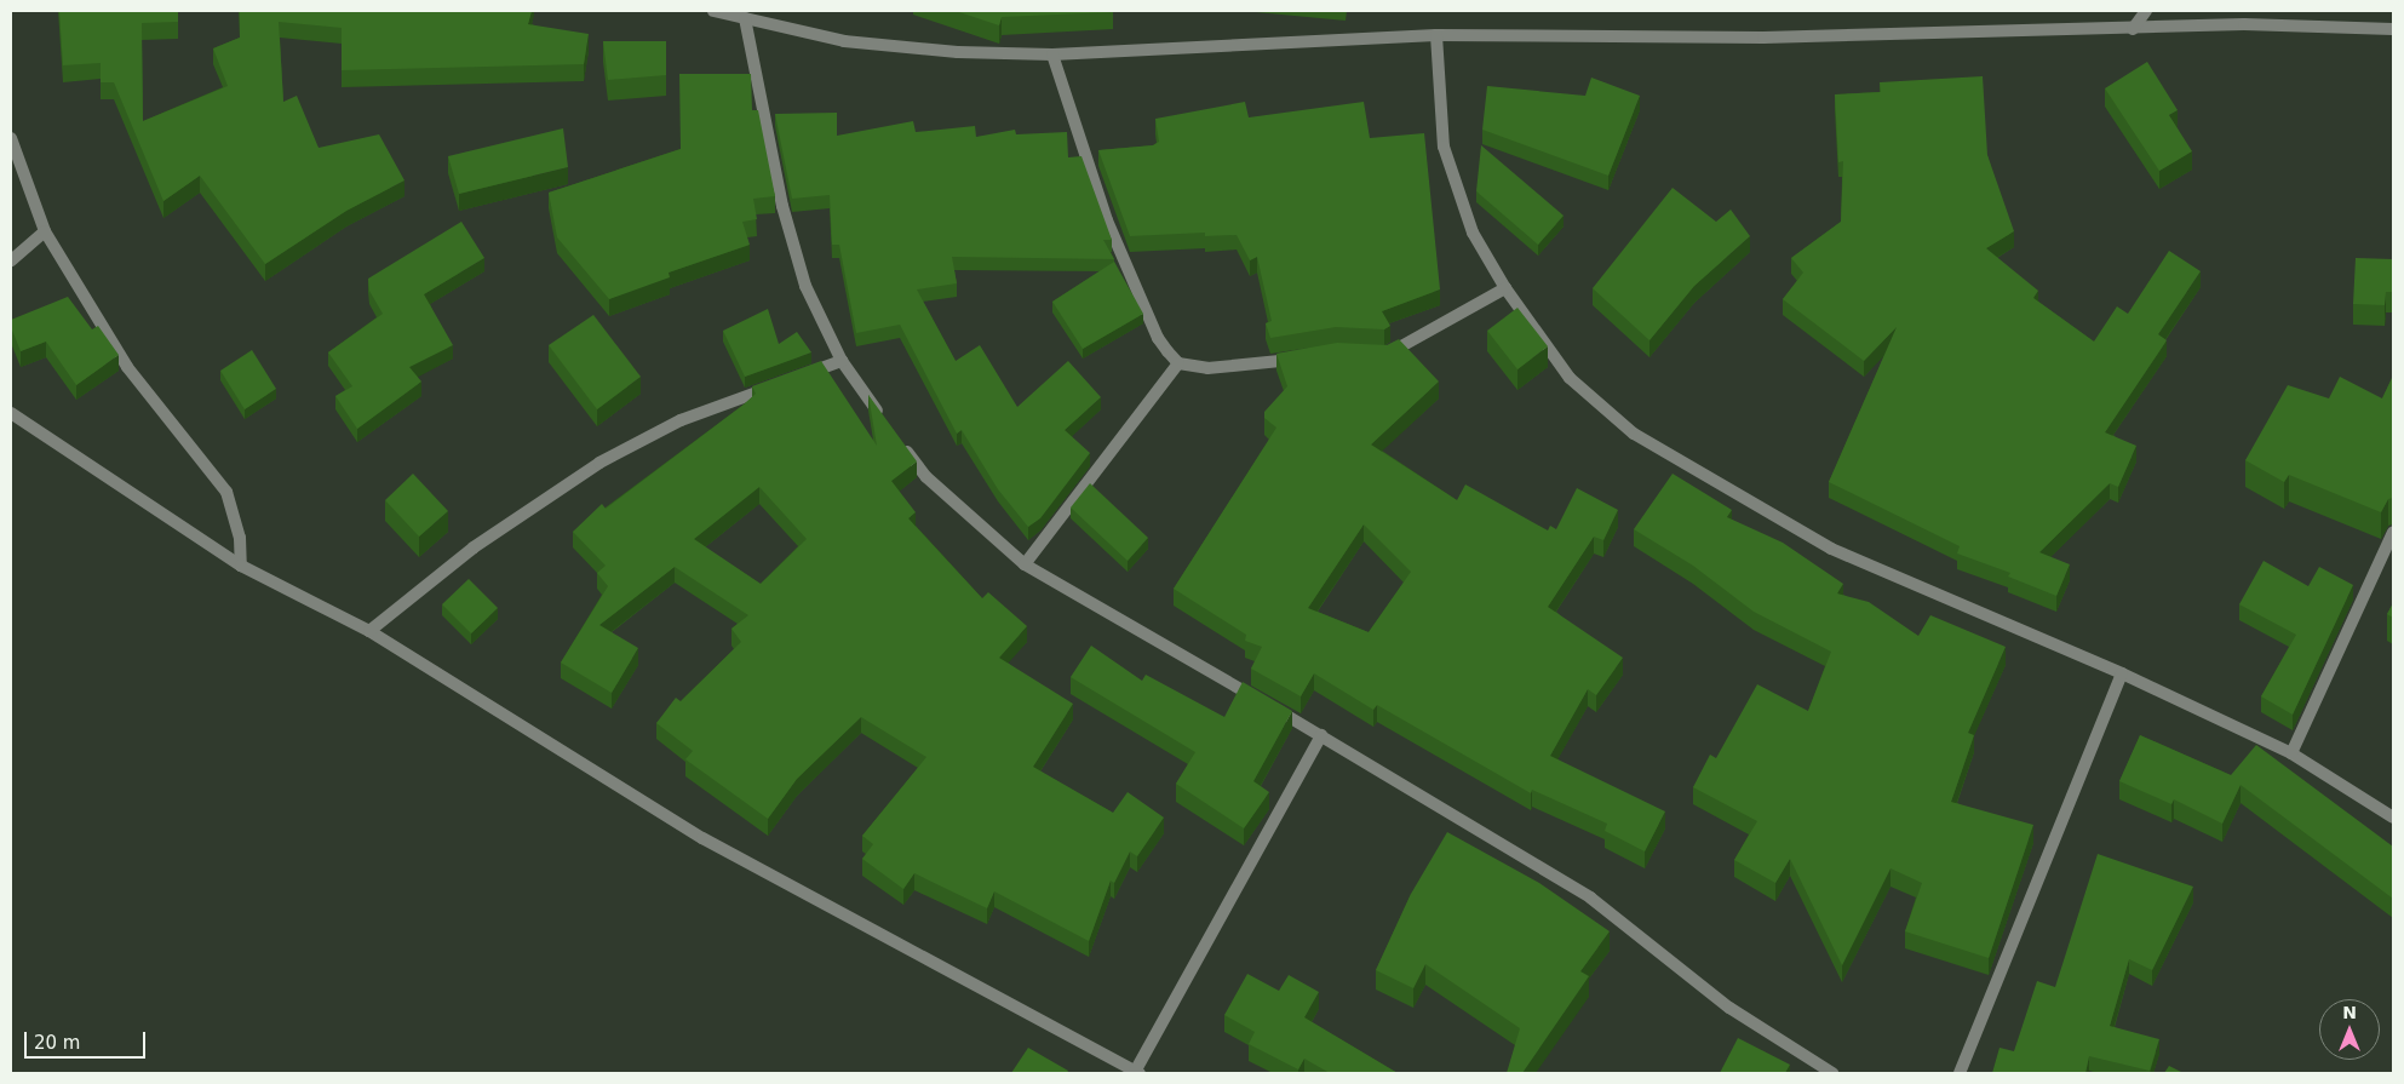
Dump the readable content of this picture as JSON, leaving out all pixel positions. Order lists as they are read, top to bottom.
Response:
{
  "scale_bar": "20 m",
  "north": "top"
}
